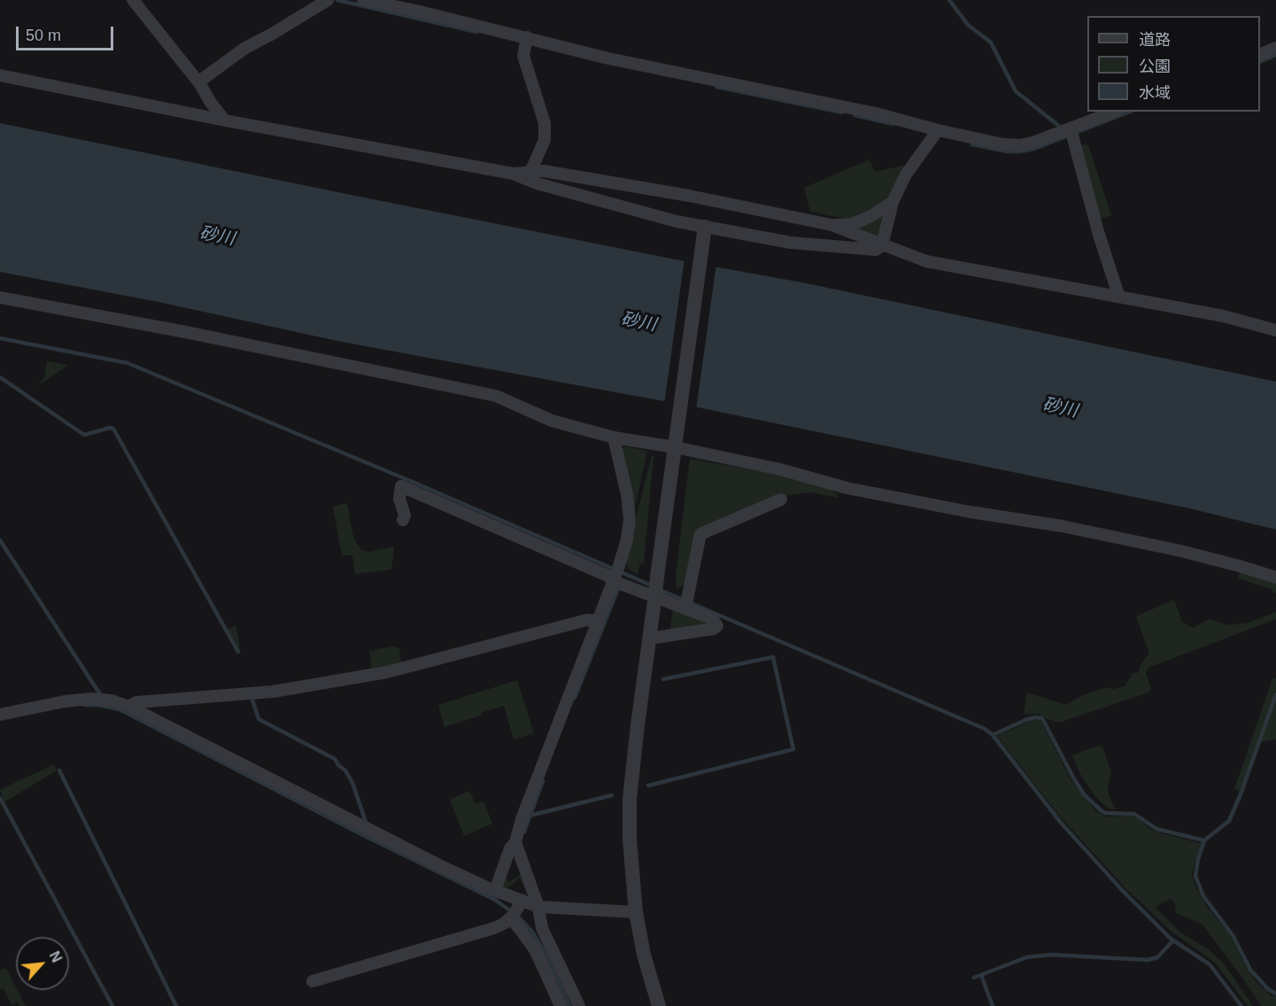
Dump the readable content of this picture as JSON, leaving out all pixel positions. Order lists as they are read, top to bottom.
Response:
{
  "water": ["砂川"],
  "legend": ["道路", "公園", "水域"],
  "scale_bar": "50 m",
  "north": "top right"
}
